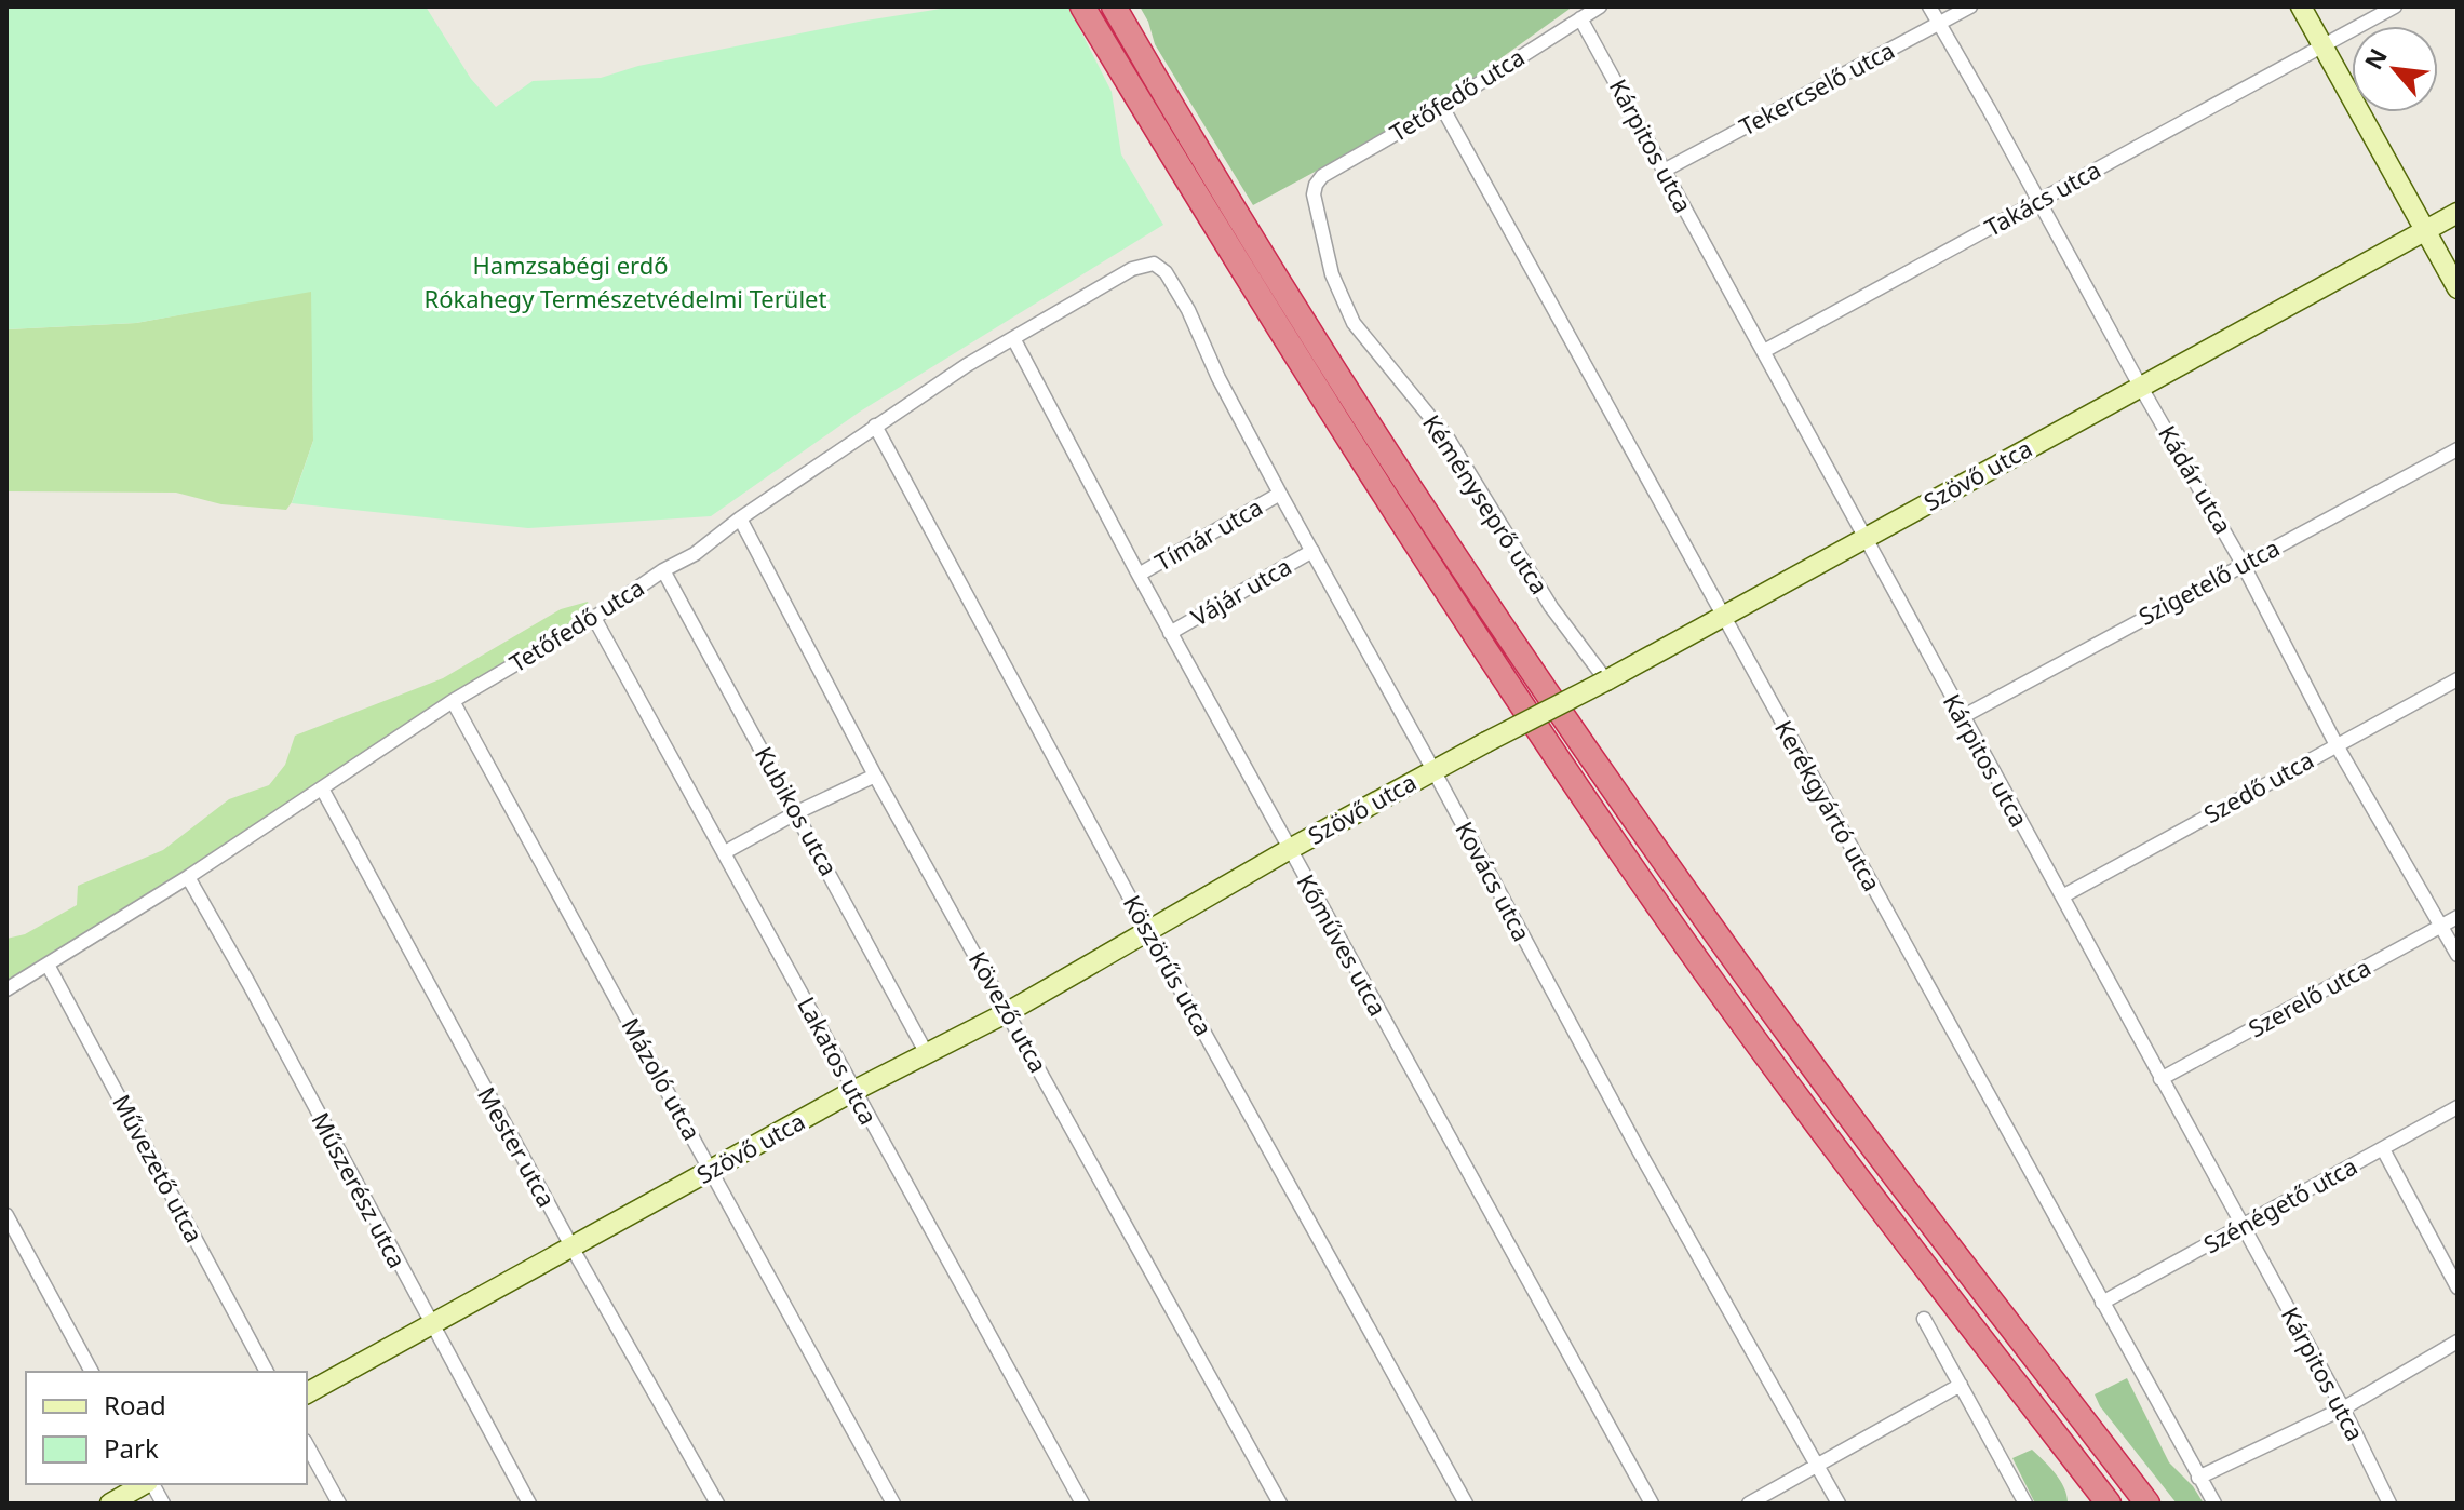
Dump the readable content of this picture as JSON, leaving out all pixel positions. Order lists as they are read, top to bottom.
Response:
{
  "streets": {
    "street": [
      "Tekercselő utca",
      "Tetőfedő utca",
      "Kárpitos utca",
      "Takács utca",
      "Szövő utca",
      "Kádár utca",
      "Kéményseprő utca",
      "Tímár utca",
      "Szigetelő utca",
      "Vájár utca",
      "Szedő utca",
      "Kerékgyártó utca",
      "Kubikos utca",
      "Kovács utca",
      "Kőműves utca",
      "Köszörűs utca",
      "Szerelő utca",
      "Kövező utca",
      "Lakatos utca",
      "Mázoló utca",
      "Mester utca",
      "Művezető utca",
      "Műszerész utca",
      "Szénégető utca"
    ]
  },
  "crossings": [
    ["Tekercselő utca", "Kárpitos utca"],
    ["Tekercselő utca", "Kádár utca"],
    ["Tetőfedő utca", "Kárpitos utca"],
    ["Tetőfedő utca", "Kéményseprő utca"],
    ["Tetőfedő utca", "Kerékgyártó utca"],
    ["Tetőfedő utca", "Kubikos utca"],
    ["Tetőfedő utca", "Kovács utca"],
    ["Tetőfedő utca", "Kőműves utca"],
    ["Tetőfedő utca", "Köszörűs utca"],
    ["Tetőfedő utca", "Kövező utca"],
    ["Tetőfedő utca", "Lakatos utca"],
    ["Tetőfedő utca", "Mázoló utca"],
    ["Tetőfedő utca", "Mester utca"],
    ["Tetőfedő utca", "Művezető utca"],
    ["Tetőfedő utca", "Műszerész utca"],
    ["Kárpitos utca", "Takács utca"],
    ["Kárpitos utca", "Szövő utca"],
    ["Kárpitos utca", "Szigetelő utca"],
    ["Kárpitos utca", "Szedő utca"],
    ["Kárpitos utca", "Szerelő utca"],
    ["Kárpitos utca", "Szénégető utca"],
    ["Takács utca", "Kádár utca"],
    ["Szövő utca", "Kádár utca"],
    ["Szövő utca", "Kéményseprő utca"],
    ["Szövő utca", "Kerékgyártó utca"],
    ["Szövő utca", "Kubikos utca"],
    ["Szövő utca", "Kovács utca"],
    ["Szövő utca", "Kőműves utca"],
    ["Szövő utca", "Köszörűs utca"],
    ["Szövő utca", "Kövező utca"],
    ["Szövő utca", "Lakatos utca"],
    ["Szövő utca", "Mázoló utca"],
    ["Szövő utca", "Mester utca"],
    ["Szövő utca", "Műszerész utca"],
    ["Kádár utca", "Szigetelő utca"],
    ["Kádár utca", "Szedő utca"],
    ["Kádár utca", "Szerelő utca"],
    ["Tímár utca", "Kovács utca"],
    ["Tímár utca", "Kőműves utca"],
    ["Vájár utca", "Kovács utca"],
    ["Vájár utca", "Kőműves utca"],
    ["Kerékgyártó utca", "Szénégető utca"]
  ],
  "parks": ["Hamzsabégi erdő", "Rókahegy Természetvédelmi Terület"],
  "legend": ["Road", "Park"],
  "north": "top left"
}
